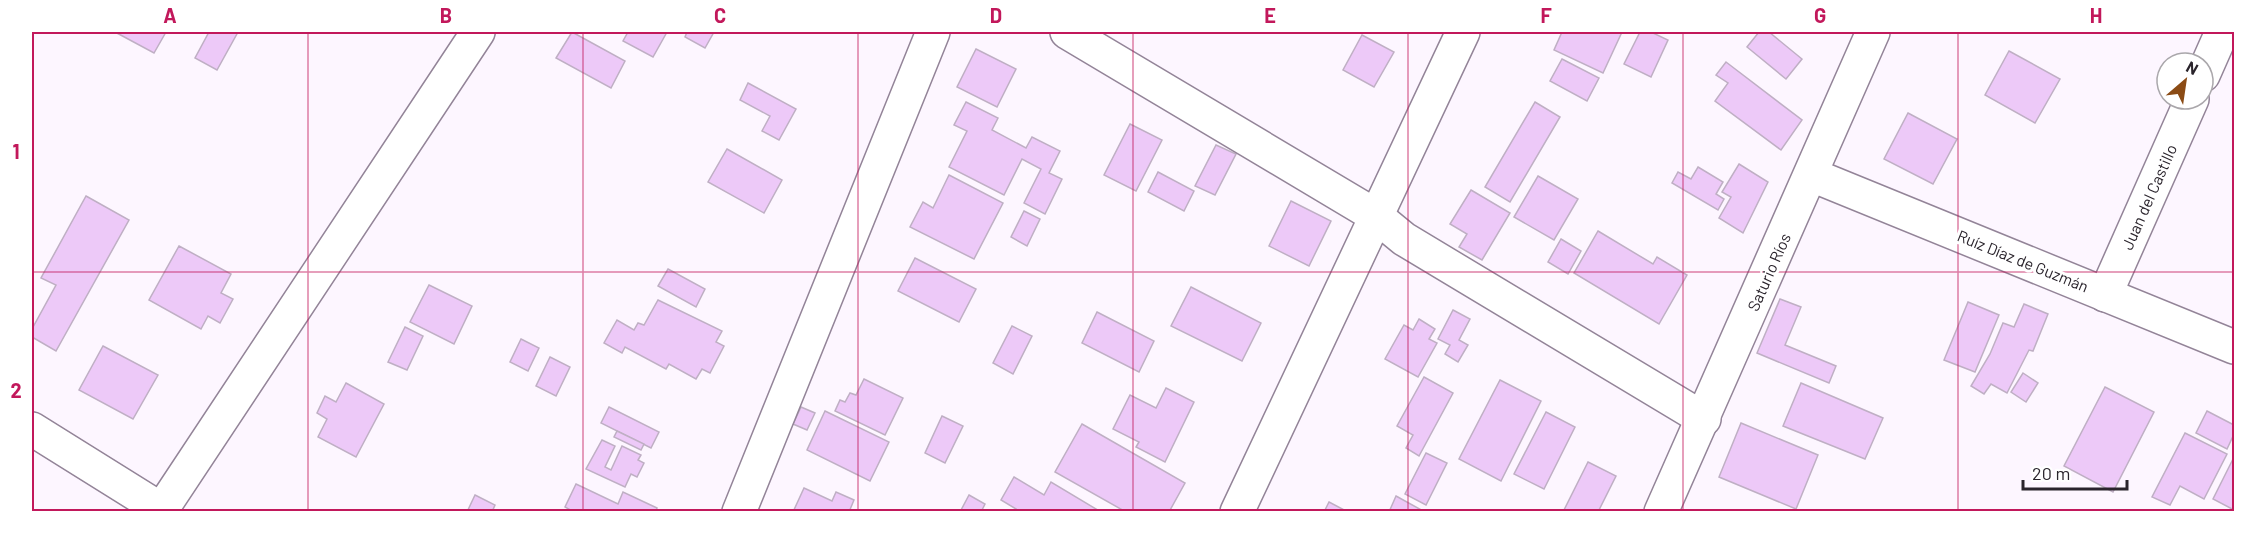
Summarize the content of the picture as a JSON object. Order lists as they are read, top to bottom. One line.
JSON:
{"streets":{"street":["Juan del Castillo","Ruíz Díaz de Guzmán","Saturio Ríos"]},"crossings":[["Juan del Castillo","Ruíz Díaz de Guzmán"],["Ruíz Díaz de Guzmán","Saturio Ríos"]],"scale_bar":"20 m","north":"top right","grid":{"columns":["A","B","C","D","E","F","G","H"],"rows":["1","2"]}}
